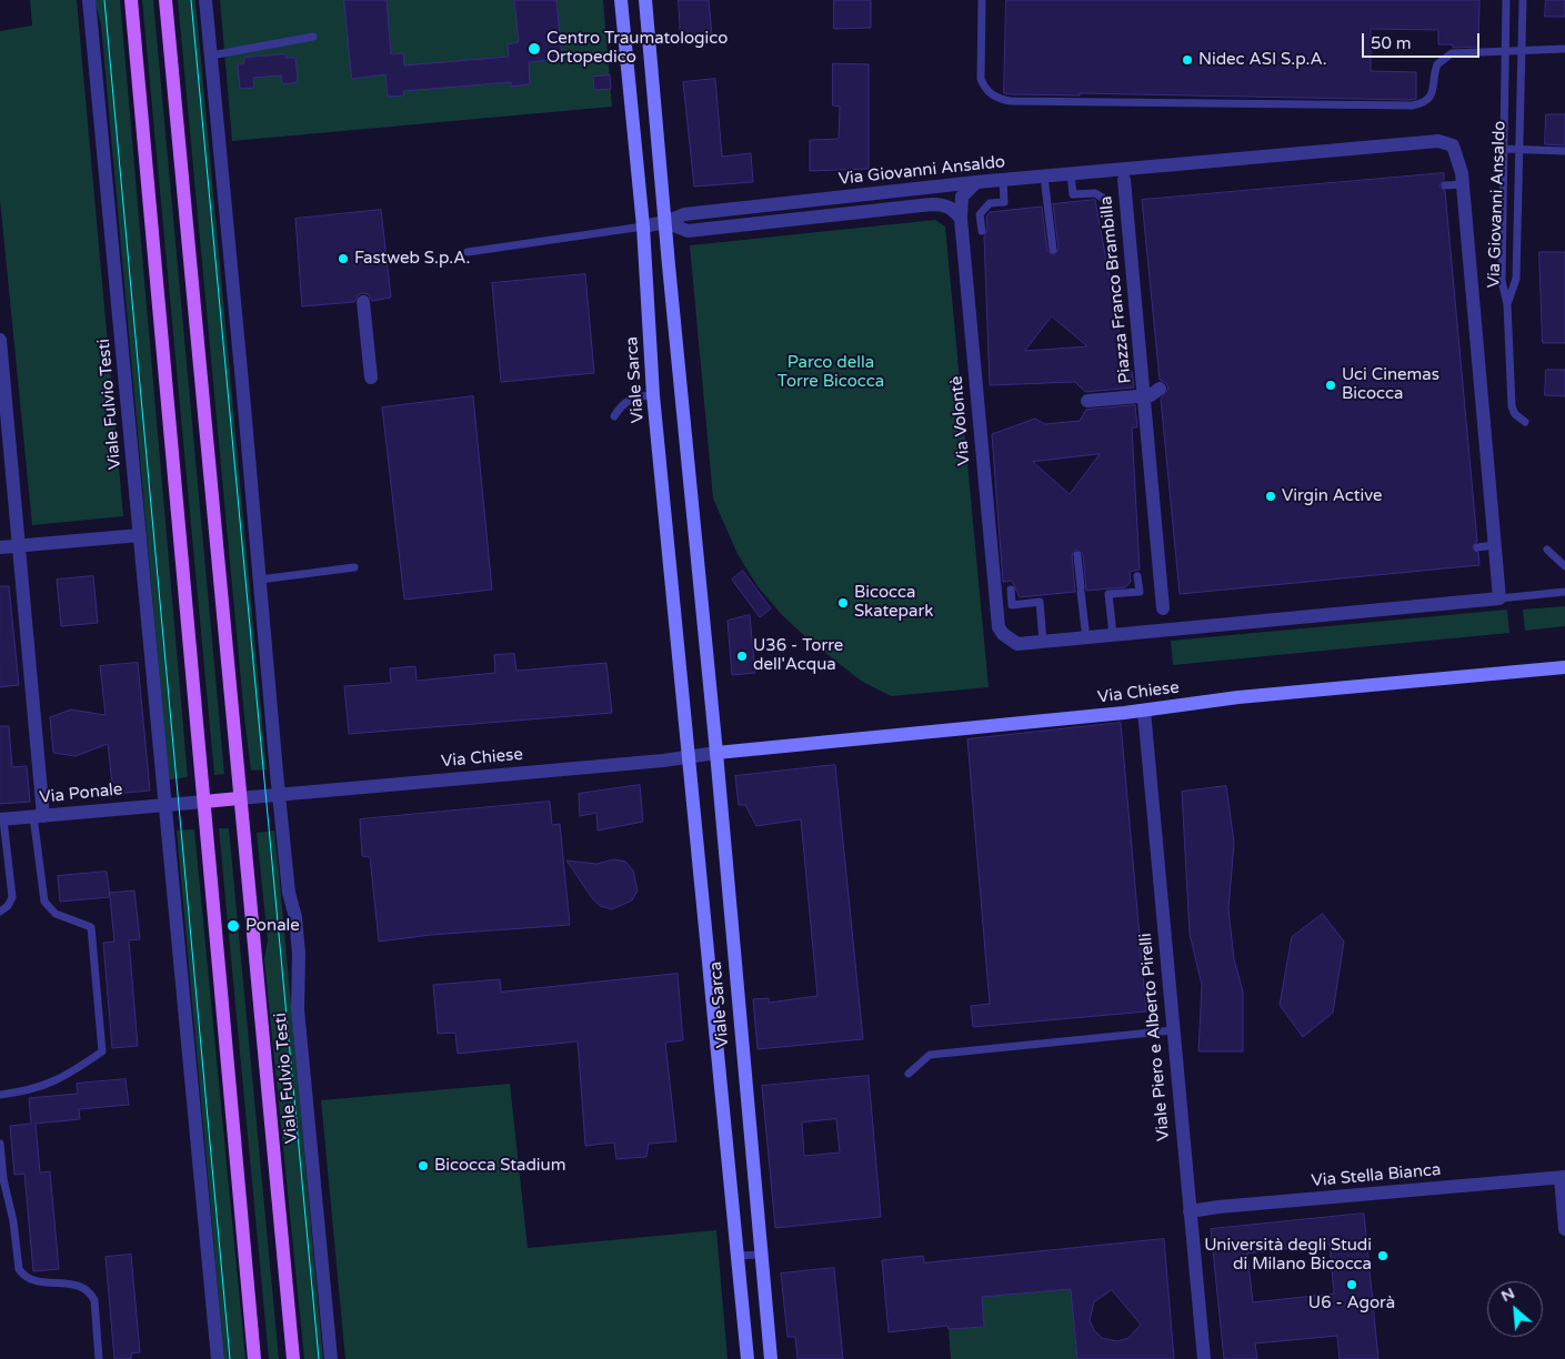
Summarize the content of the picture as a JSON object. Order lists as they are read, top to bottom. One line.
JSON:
{"streets":{"main road":["Viale Fulvio Testi"],"street":["Via Giovanni Ansaldo","Piazza Franco Brambilla","Viale Sarca","Via Volontè","Via Chiese","Via Ponale","Viale Piero e Alberto Pirelli","Via Stella Bianca"]},"crossings":[["Via Giovanni Ansaldo","Viale Sarca"],["Via Giovanni Ansaldo","Via Volontè"],["Viale Sarca","Via Chiese"],["Viale Fulvio Testi","Via Chiese"],["Viale Fulvio Testi","Via Ponale"],["Via Chiese","Viale Piero e Alberto Pirelli"],["Viale Piero e Alberto Pirelli","Via Stella Bianca"]],"parks":["Parco della Torre Bicocca"],"places":["Centro Traumatologico Ortopedico","Nidec ASI S.p.A.","Fastweb S.p.A.","Uci Cinemas Bicocca","Virgin Active","Bicocca Skatepark","U36 - Torre dell'Acqua","Ponale","Bicocca Stadium","Università degli Studi di Milano Bicocca","U6 - Agorà"],"scale_bar":"50 m","north":"top left"}
